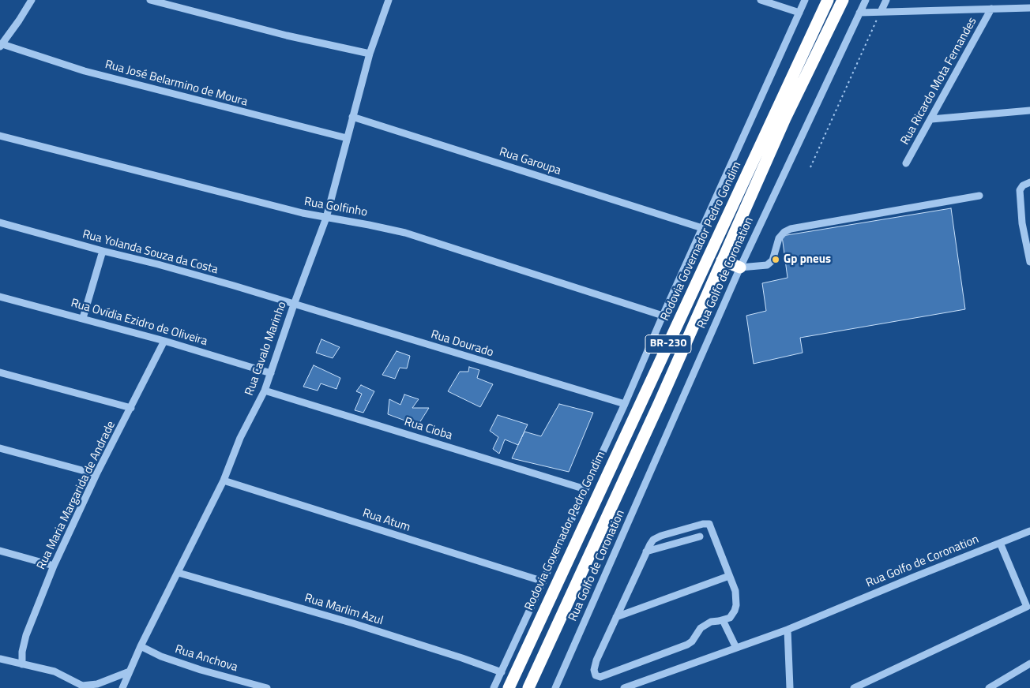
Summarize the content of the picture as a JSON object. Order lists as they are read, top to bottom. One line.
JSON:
{"streets":{"highway":["Rodovia Governador Pedro Gondim","BR-230"],"street":["Rua Ricardo Mota Fernandes","Rua José Belarmino de Moura","Rua Garoupa","Rua Golfinho","Rua Yolanda Souza da Costa","Rua Golfo de Coronation","Rua Ovídia Ezidro de Oliveira","Rua Dourado","Rua Cavalo Marinho","Rua Cioba","Rua Maria Margarida de Andrade","Rua Atum","Rua Marlim Azul","Rua Anchova"]},"crossings":[["Rua José Belarmino de Moura","Rua Cavalo Marinho"],["Rua Garoupa","Rua Cavalo Marinho"],["Rua Golfinho","Rua Cavalo Marinho"],["Rua Yolanda Souza da Costa","Rua Dourado"],["Rua Yolanda Souza da Costa","Rua Cavalo Marinho"],["Rua Ovídia Ezidro de Oliveira","Rua Cavalo Marinho"],["Rua Ovídia Ezidro de Oliveira","Rua Maria Margarida de Andrade"],["Rua Dourado","Rua Cavalo Marinho"],["Rua Cavalo Marinho","Rua Cioba"],["Rua Cavalo Marinho","Rua Atum"],["Rua Cavalo Marinho","Rua Marlim Azul"],["Rua Cavalo Marinho","Rua Anchova"]],"places":["Gp pneus"]}
